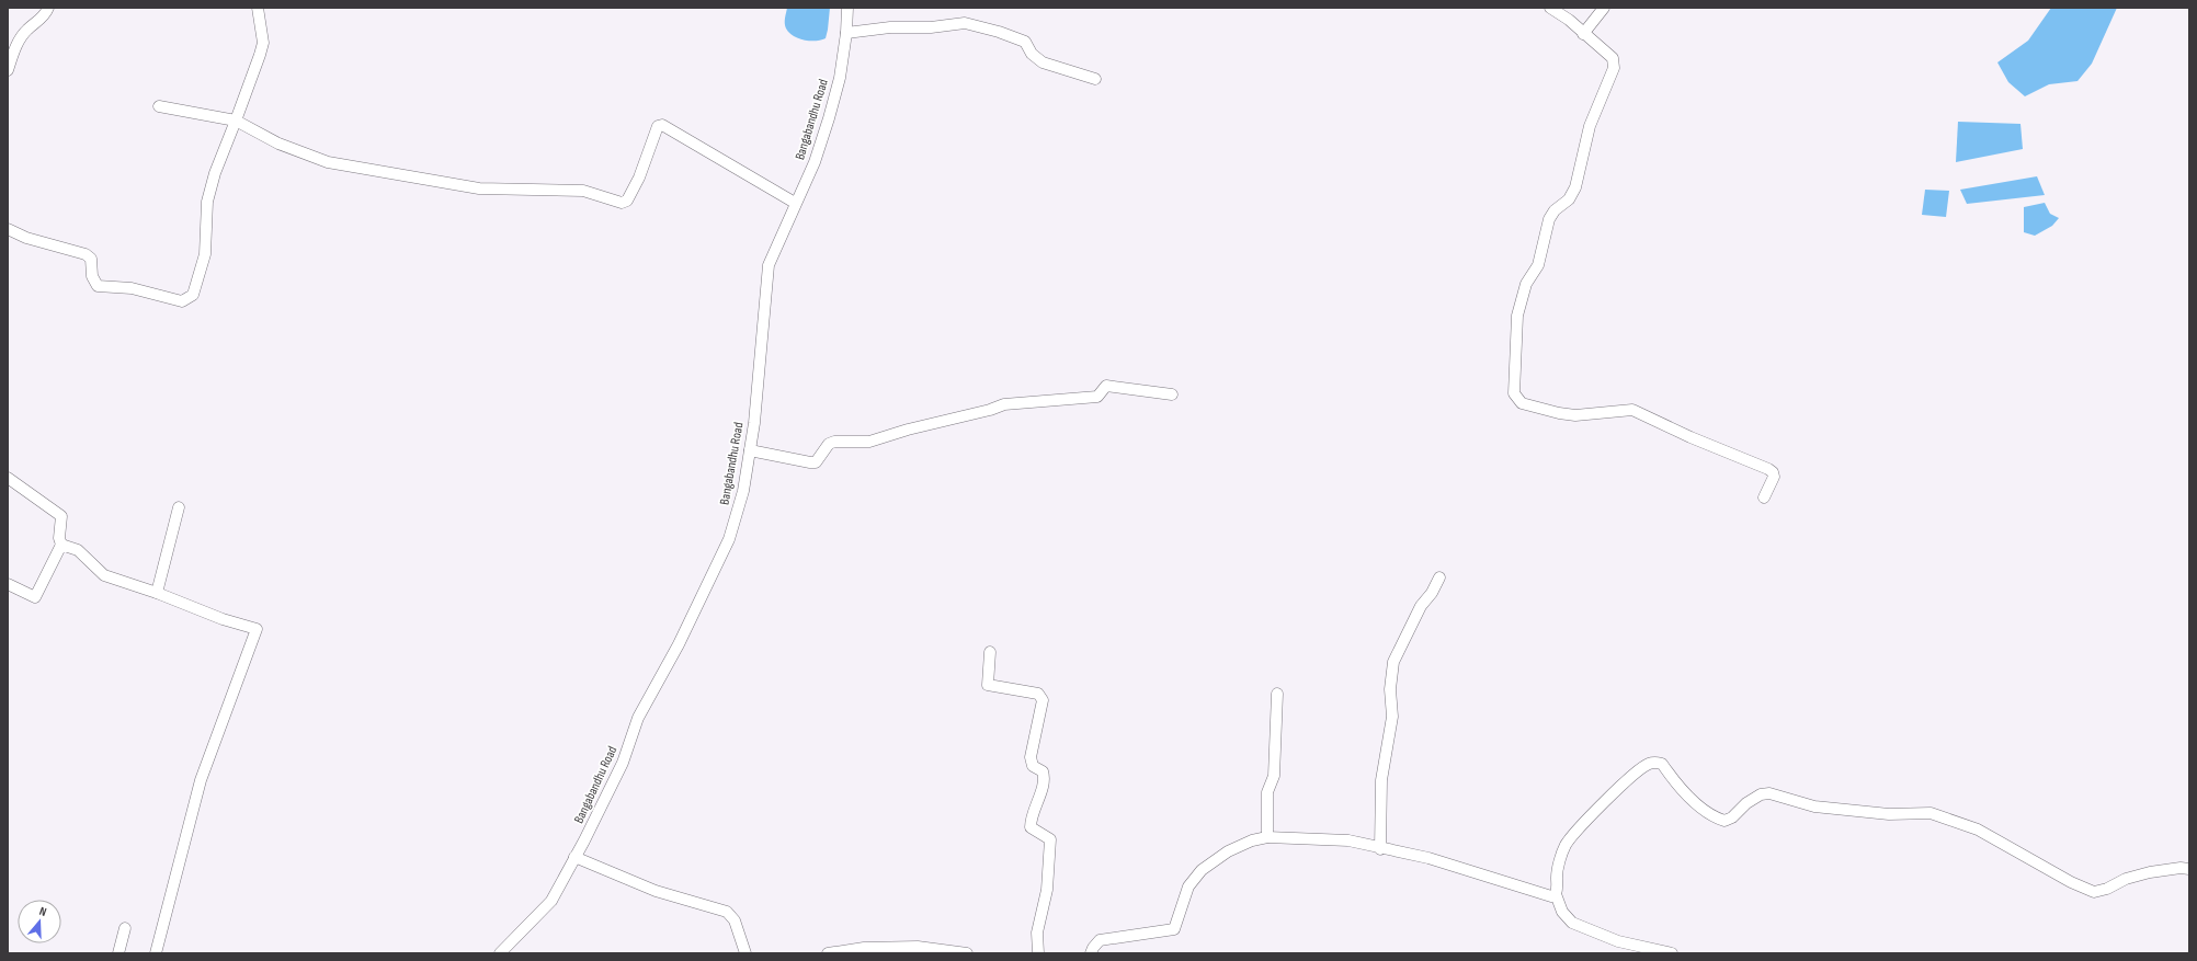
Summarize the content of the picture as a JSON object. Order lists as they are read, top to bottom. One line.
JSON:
{"streets":{"street":["Bangabandhu Road"]},"north":"top"}
